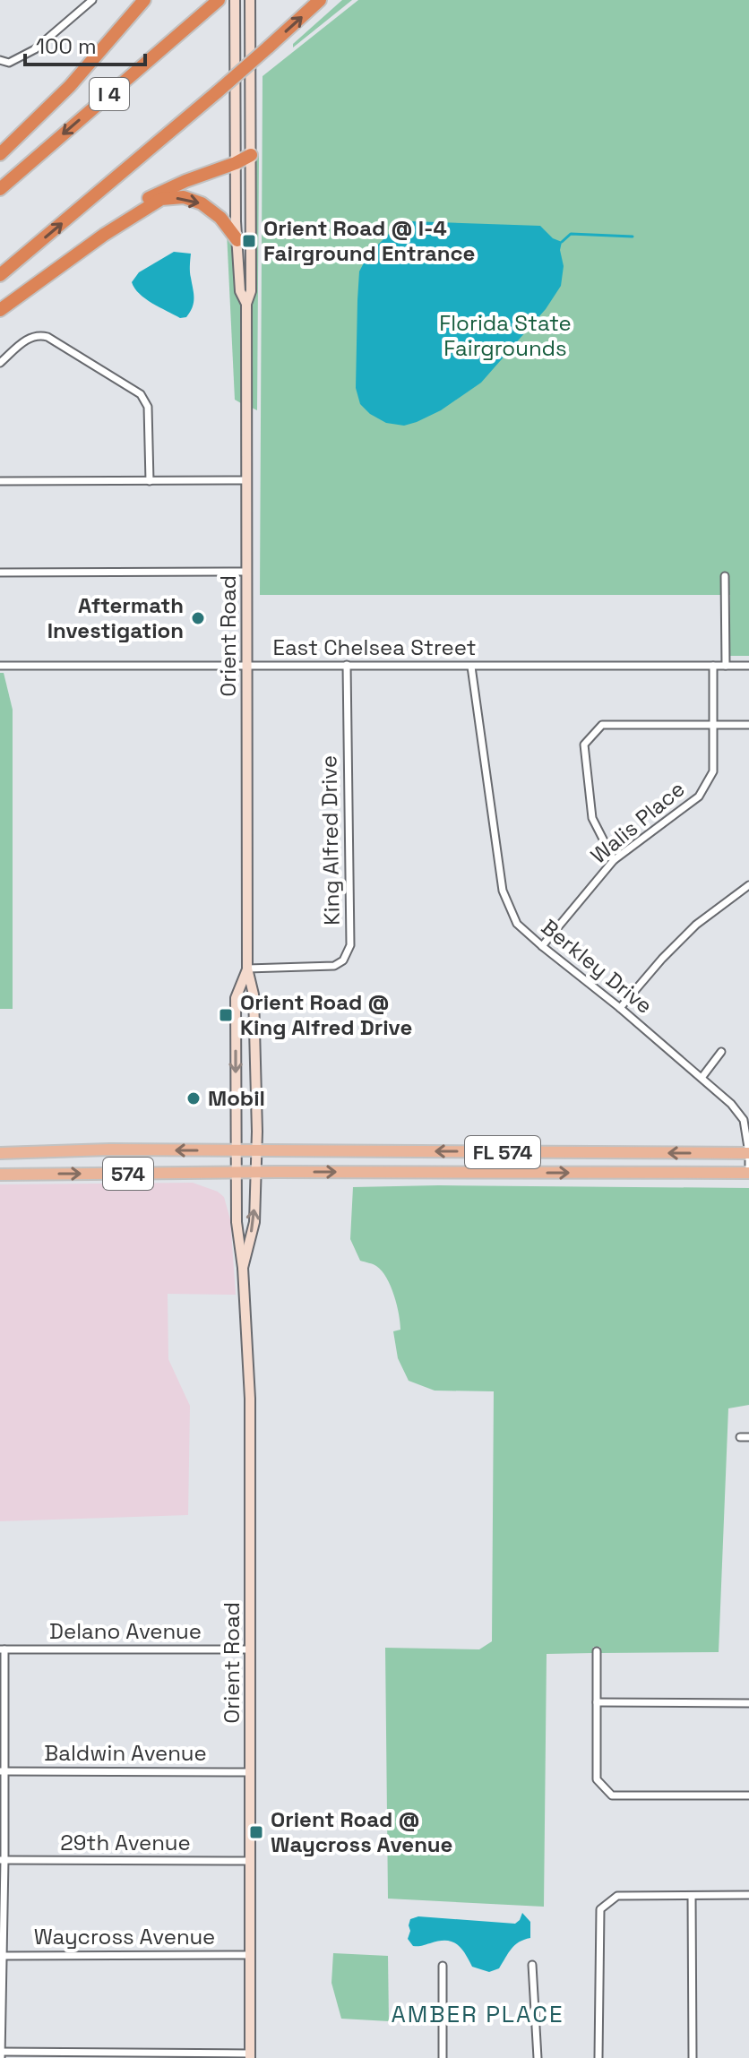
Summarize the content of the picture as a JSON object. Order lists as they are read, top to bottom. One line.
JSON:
{"streets":{"highway":["I 4"],"main road":["FL 574","574"],"street":["Orient Road","East Chelsea Street","Walis Place","King Alfred Drive","Berkley Drive","Delano Avenue","Baldwin Avenue","29th Avenue","Waycross Avenue"]},"crossings":[["Orient Road","East Chelsea Street"],["Orient Road","King Alfred Drive"],["Orient Road","FL 574"],["Orient Road","574"],["Orient Road","Delano Avenue"],["Orient Road","Baldwin Avenue"],["Orient Road","29th Avenue"],["Orient Road","Waycross Avenue"],["East Chelsea Street","Walis Place"],["East Chelsea Street","King Alfred Drive"],["East Chelsea Street","Berkley Drive"],["Walis Place","Berkley Drive"],["Berkley Drive","FL 574"],["Berkley Drive","574"]],"districts":["AMBER PLACE"],"parks":["Florida State Fairgrounds"],"places":{"transit":["Orient Road @ I-4 Fairground Entrance","Orient Road @ King Alfred Drive","Orient Road @ Waycross Avenue"],"other":["Aftermath Investigation","Mobil"]},"scale_bar":"100 m"}
